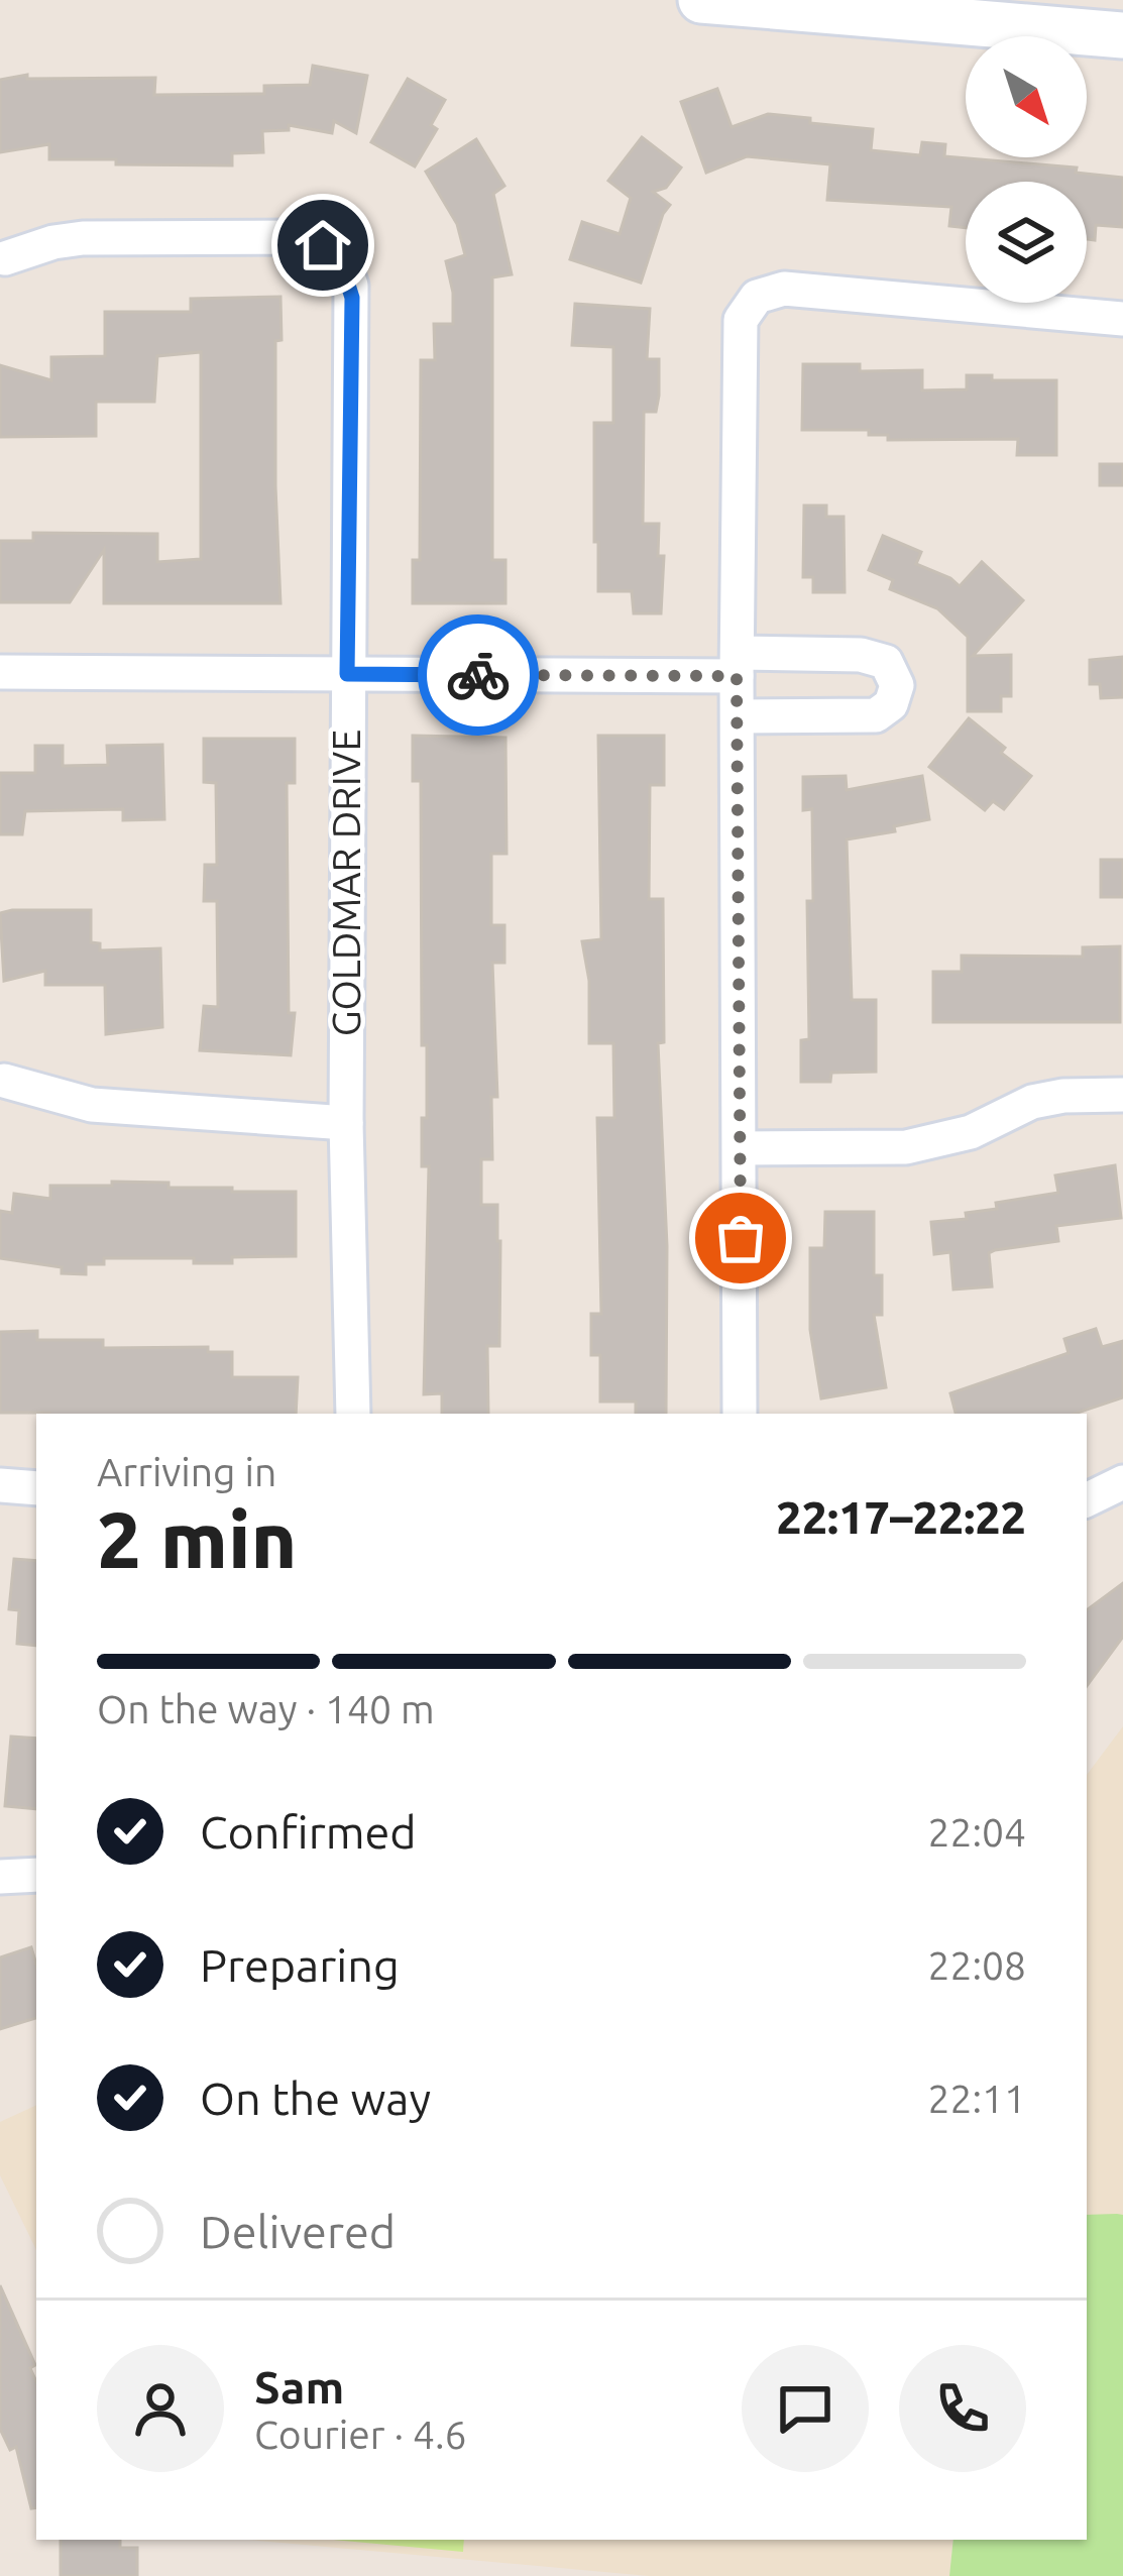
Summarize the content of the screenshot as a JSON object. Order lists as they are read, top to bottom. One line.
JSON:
{"streets":{"street":["GOLDMAR DRIVE"]},"north":"bottom right","page":{"heading":["2 min","Arriving in","22:17–22:22"],"panel":["Sam","Courier · 4.6"],"bar":"On the way · 140 m","list":[["Confirmed","22:04"],["Preparing","22:08"],["On the way","22:11"],"Delivered"]}}
